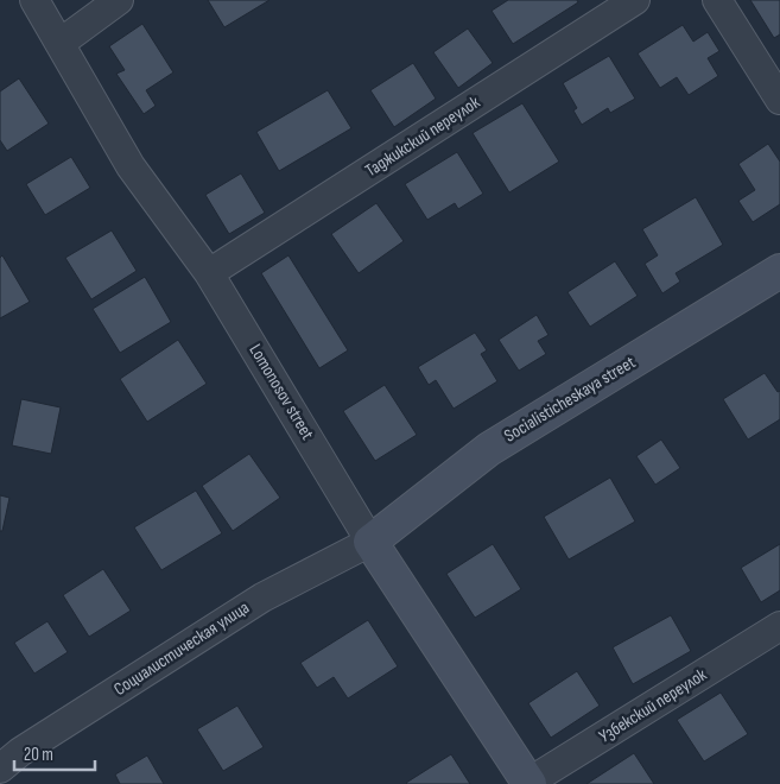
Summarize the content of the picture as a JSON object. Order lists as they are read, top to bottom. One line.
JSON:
{"streets":{"street":["Таджикский переулок","Lomonosov street","Socialisticheskaya street","Социалистическая улица","Узбекский переулок"]},"crossings":[["Таджикский переулок","Lomonosov street"],["Lomonosov street","Socialisticheskaya street"],["Lomonosov street","Социалистическая улица"],["Lomonosov street","Узбекский переулок"],["Socialisticheskaya street","Социалистическая улица"]],"scale_bar":"20 m"}
